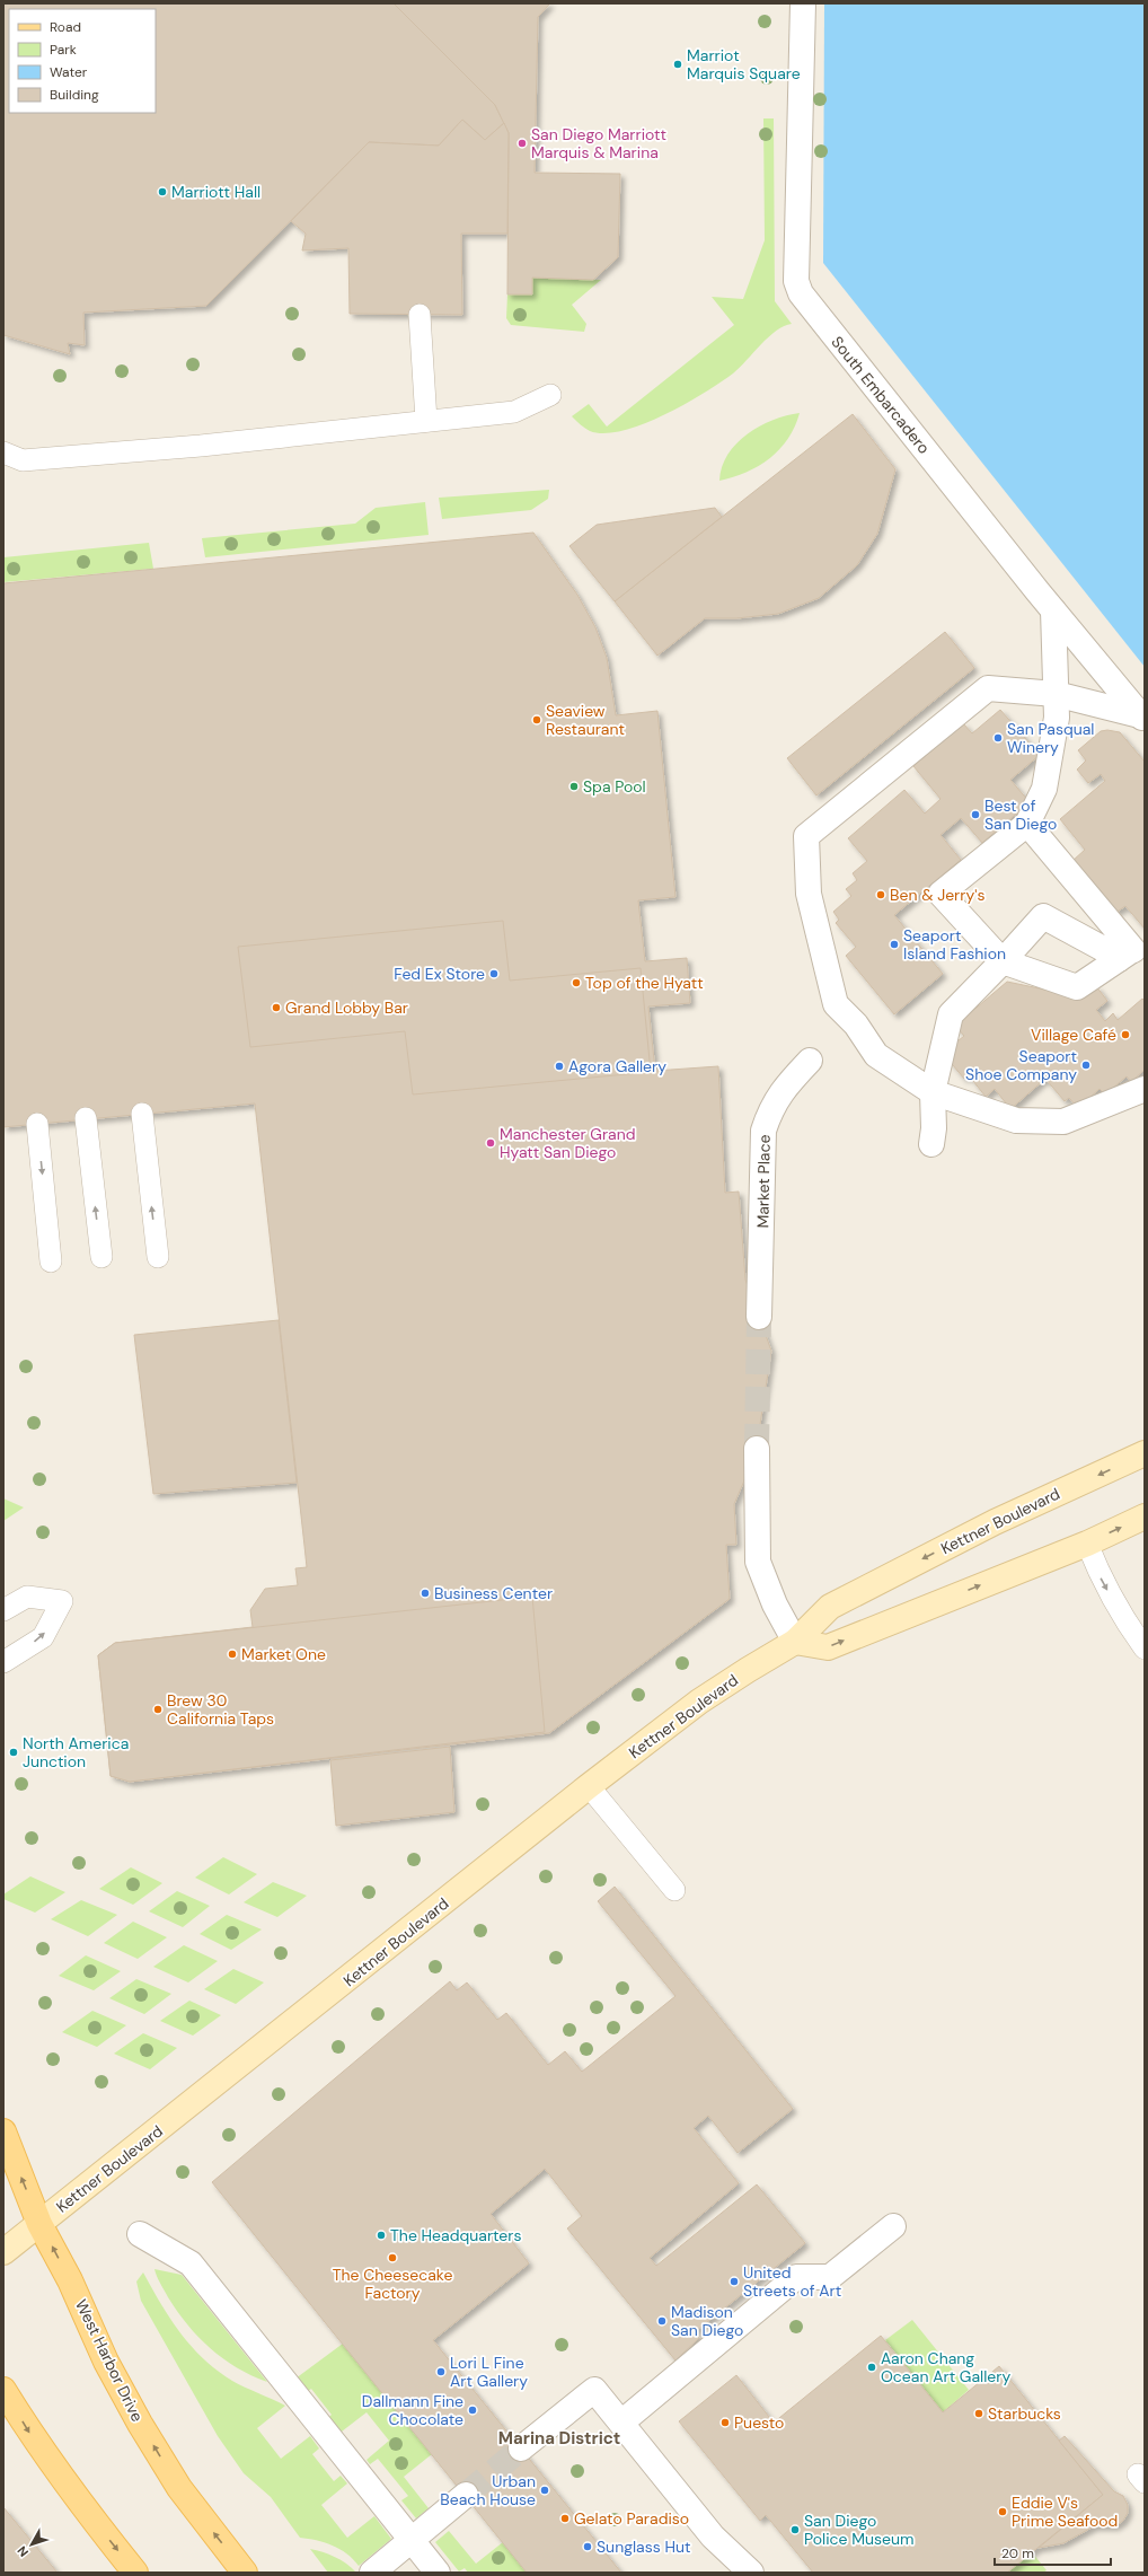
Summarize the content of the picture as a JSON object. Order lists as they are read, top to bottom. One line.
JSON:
{"streets":{"main road":["West Harbor Drive"],"street":["South Embarcadero","Market Place","Kettner Boulevard"]},"crossings":[["Kettner Boulevard","West Harbor Drive"]],"districts":["Marina District"],"places":["Marriot Marquis Square","San Diego Marriott Marquis & Marina","Marriott Hall","Seaview Restaurant","San Pasqual Winery","Spa Pool","Best of San Diego","Ben & Jerry's","Seaport Island Fashion","Fed Ex Store","Top of the Hyatt","Grand Lobby Bar","Village Café","Seaport Shoe Company","Agora Gallery","Manchester Grand Hyatt San Diego","Business Center","Market One","Brew 30 California Taps","North America Junction","The Headquarters","The Cheesecake Factory","United Streets of Art","Madison San Diego","Aaron Chang Ocean Art Gallery","Lori L Fine Art Gallery","Dallmann Fine Chocolate","Starbucks","Puesto","Urban Beach House","Eddie V's Prime Seafood","Gelato Paradiso","San Diego Police Museum","Sunglass Hut"],"legend":["Road","Park","Water","Building"],"scale_bar":"20 m","north":"bottom left"}
